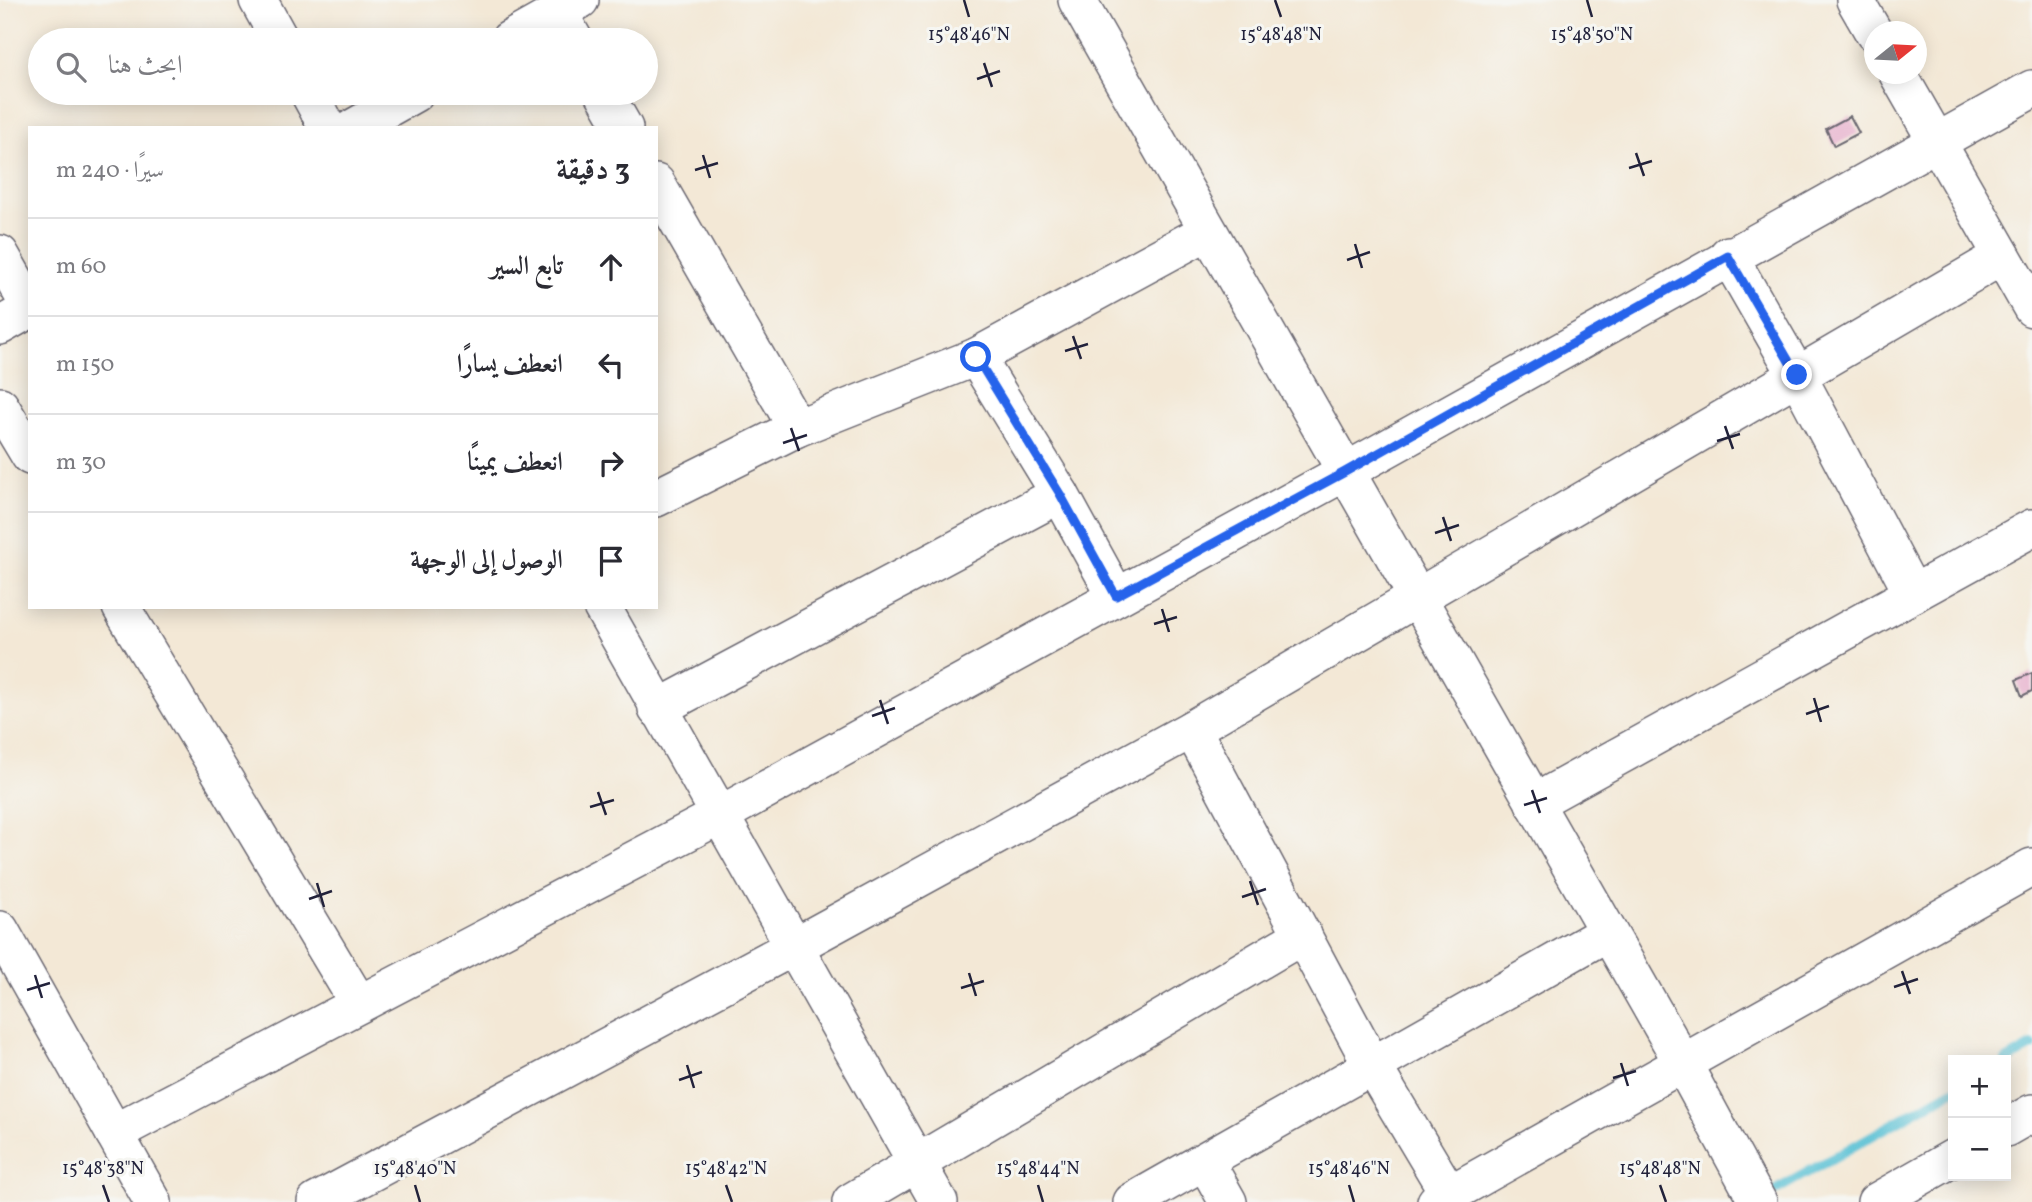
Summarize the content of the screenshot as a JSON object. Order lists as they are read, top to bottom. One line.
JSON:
{"north":"right","page":{"search":"ابحث هنا","heading":["3 دقيقة","سيرًا · 240 m"],"list":[["تابع السير","60 m"],["انعطف يسارًا","150 m"],["انعطف يمينًا","30 m"],"الوصول إلى الوجهة"],"map_buttons":["+","−"]},"coordinates":["15°48'46\"N","15°48'48\"N","15°48'50\"N","15°48'38\"N","15°48'40\"N","15°48'42\"N","15°48'44\"N"]}
